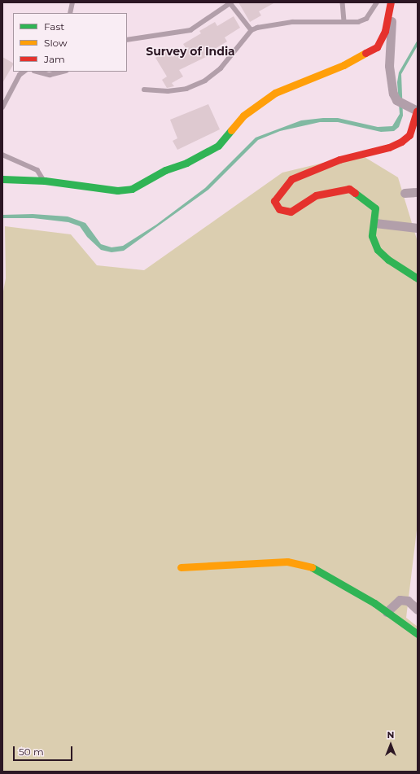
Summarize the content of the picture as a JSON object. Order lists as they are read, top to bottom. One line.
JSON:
{"districts":["Survey of India"],"legend":["Fast","Slow","Jam"],"scale_bar":"50 m","north":"top"}
